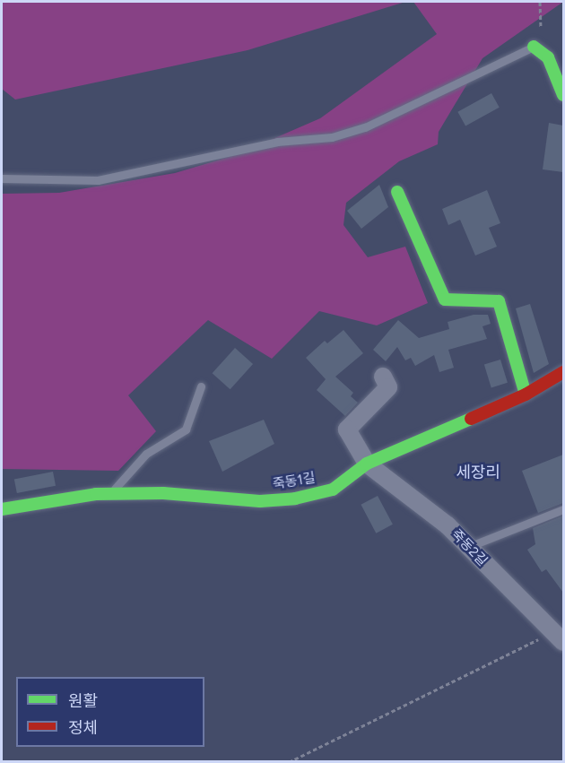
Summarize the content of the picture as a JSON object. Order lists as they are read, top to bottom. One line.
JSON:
{"streets":{"street":["죽동1길","죽동2길"]},"crossings":[["죽동1길","죽동2길"]],"districts":["세장리"],"legend":["원활","정체"]}
